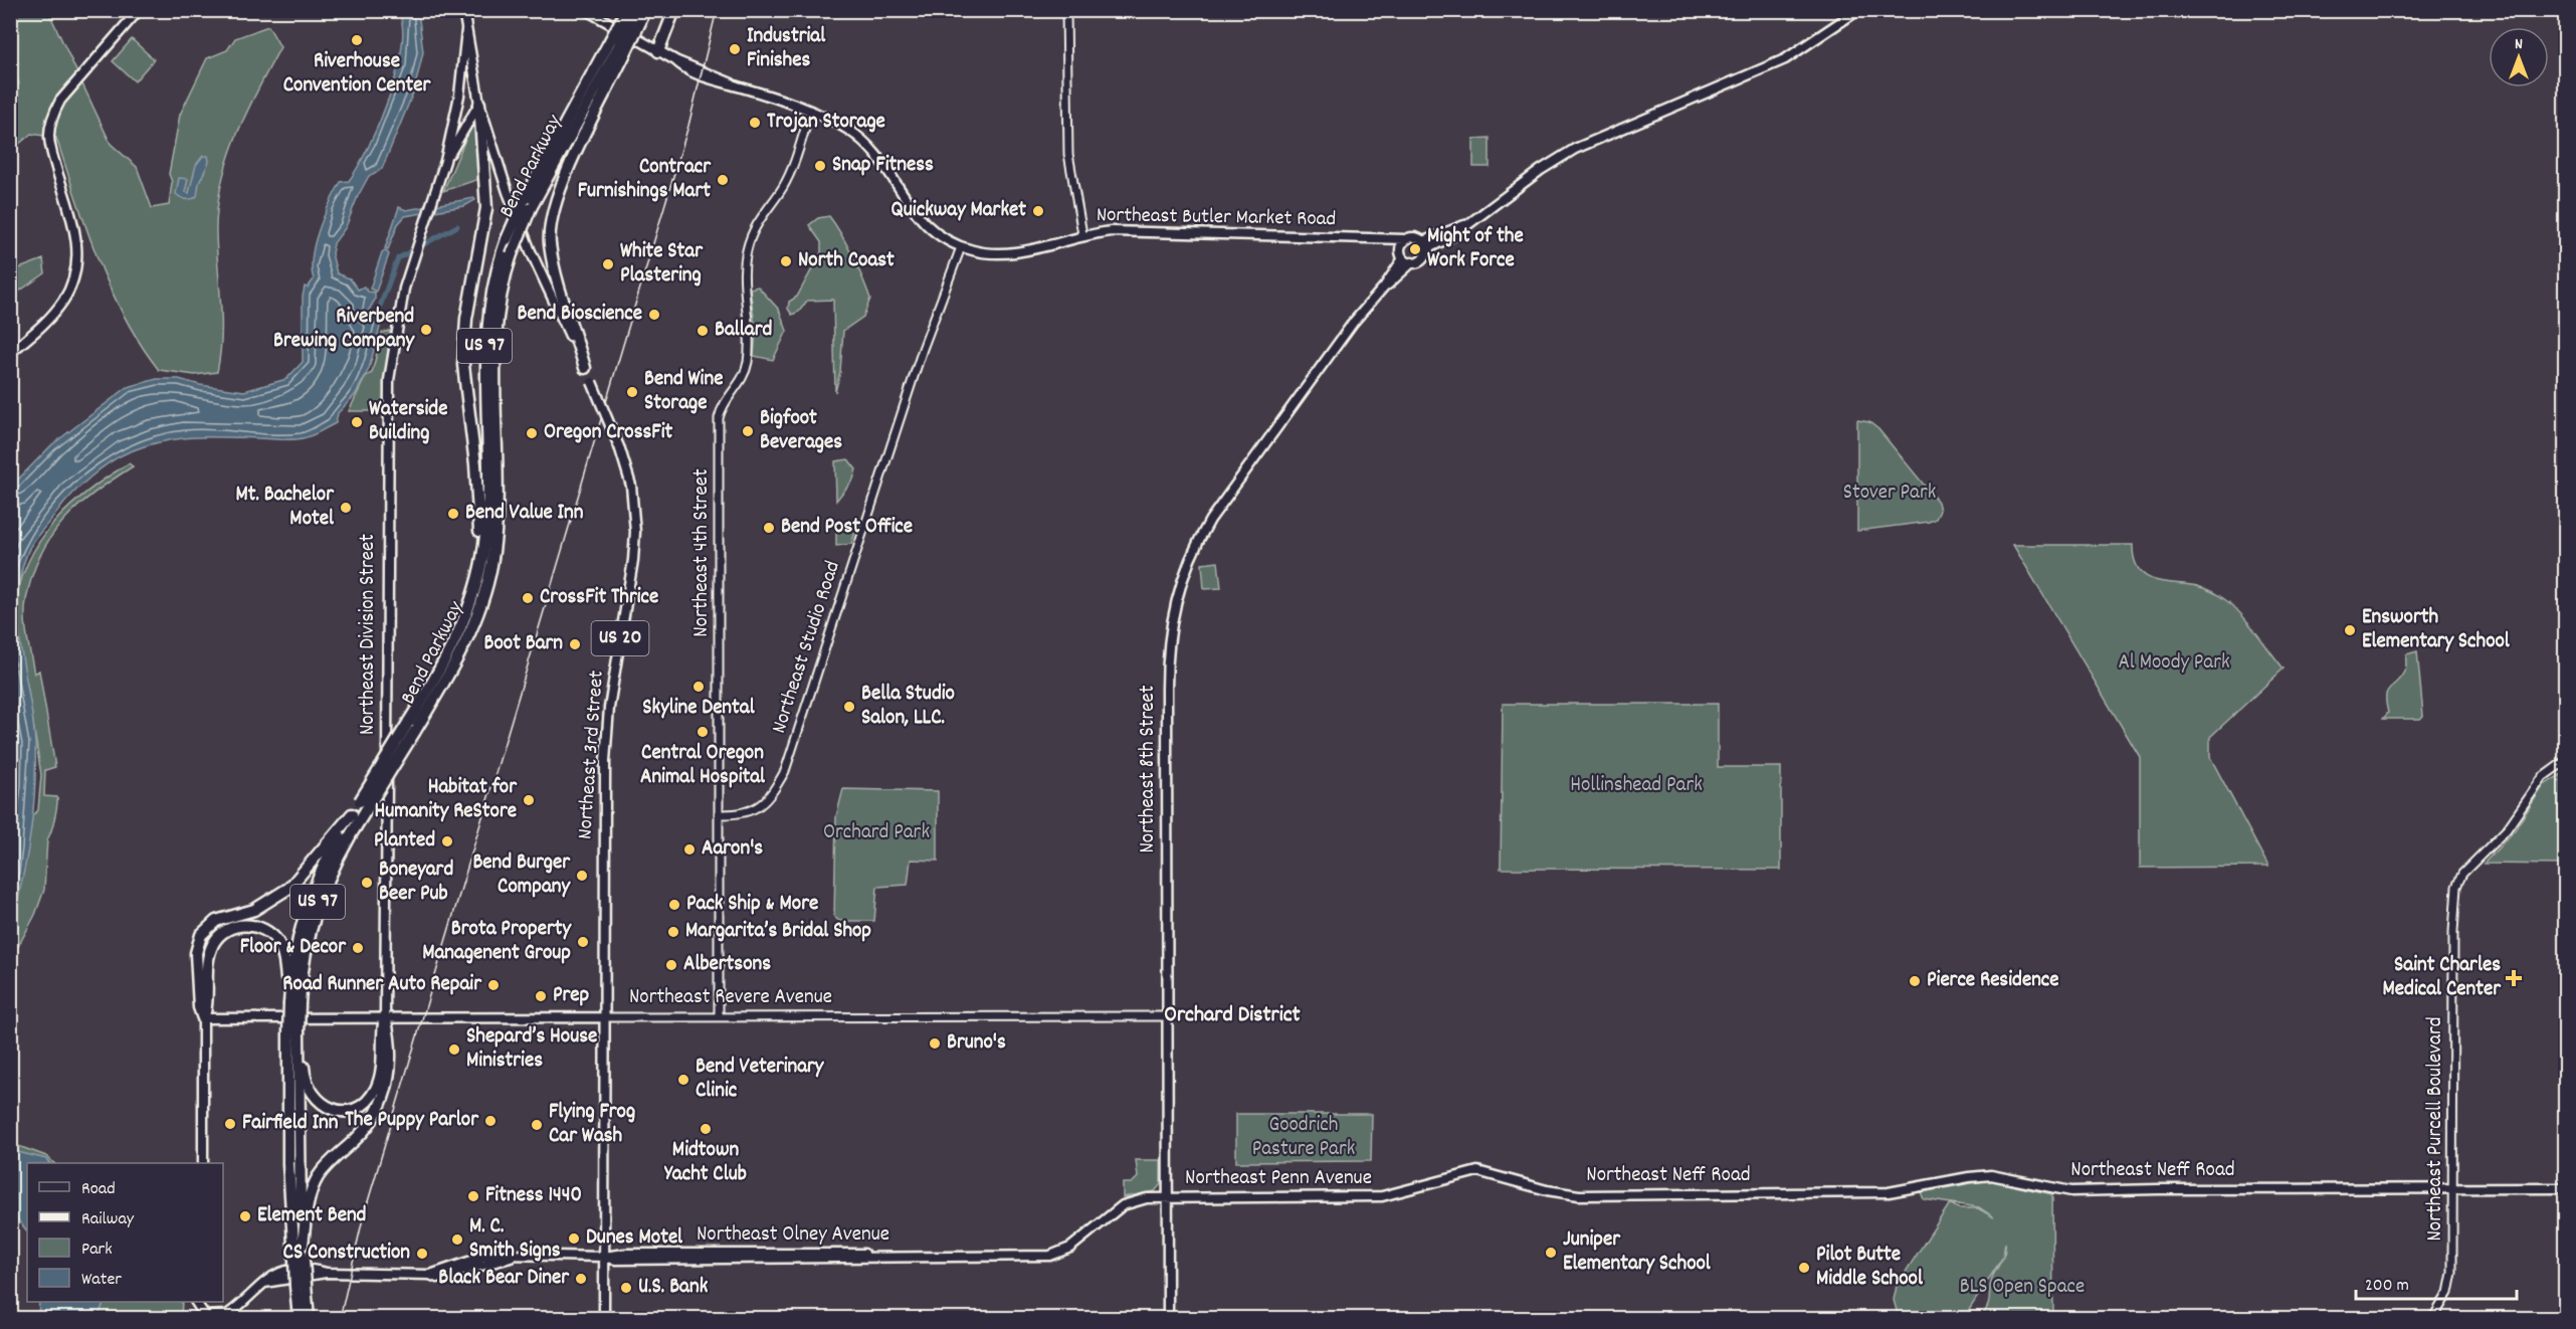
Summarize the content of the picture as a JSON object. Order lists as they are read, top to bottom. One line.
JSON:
{"streets":{"highway":["Bend Parkway","US 97"],"main road":["Northeast Butler Market Road","Northeast Division Street","US 20","Northeast 3rd Street","Northeast 8th Street","Northeast Revere Avenue","Northeast Neff Road","Northeast Penn Avenue","Northeast Olney Avenue"],"street":["Northeast 4th Street","Northeast Studio Road","Northeast Purcell Boulevard"]},"crossings":[["Bend Parkway","Northeast Olney Avenue"],["Northeast Butler Market Road","Northeast 4th Street"],["Northeast Butler Market Road","Northeast Studio Road"],["Northeast Butler Market Road","Northeast 8th Street"],["Northeast 4th Street","Northeast Studio Road"],["Northeast 4th Street","Northeast Revere Avenue"],["Northeast Division Street","Northeast Revere Avenue"],["Northeast 3rd Street","Northeast Revere Avenue"],["Northeast 3rd Street","Northeast Olney Avenue"],["Northeast 8th Street","Northeast Revere Avenue"],["Northeast 8th Street","Northeast Penn Avenue"],["Northeast 8th Street","Northeast Olney Avenue"],["Northeast Purcell Boulevard","Northeast Neff Road"],["Northeast Neff Road","Northeast Penn Avenue"],["Northeast Penn Avenue","Northeast Olney Avenue"]],"districts":["Orchard District"],"parks":["Stover Park","Al Moody Park","Hollinshead Park","Orchard Park","Goodrich Pasture Park","BLS Open Space"],"places":{"other":["Riverhouse Convention Center","Industrial Finishes","Trojan Storage","Snap Fitness","Contracr Furnishings Mart","Quickway Market","Might of the Work Force","North Coast","White Star Plastering","Bend Bioscience","Riverbend Brewing Company","Ballard","Bend Wine Storage","Waterside Building","Bigfoot Beverages","Oregon CrossFit","Mt. Bachelor Motel","Bend Value Inn","Bend Post Office","CrossFit Thrice","Ensworth Elementary School","Boot Barn","Skyline Dental","Bella Studio Salon, LLC.","Central Oregon Animal Hospital","Habitat for Humanity ReStore","Planted","Aaron's","Bend Burger Company","Boneyard Beer Pub","Pack Ship & More","Margarita’s Bridal Shop","Brota Property Managenent Group","Floor & Decor","Albertsons","Pierce Residence","Road Runner Auto Repair","Prep","Bruno's","Shepard’s House Ministries","Bend Veterinary Clinic","The Puppy Parlor","Fairfield Inn","Flying Frog Car Wash","Midtown Yacht Club","Fitness 1440","Element Bend","Dunes Motel","M. C. Smith Signs","Juniper Elementary School","CS Construction","Pilot Butte Middle School","Black Bear Diner","U.S. Bank"],"health":["Saint Charles Medical Center"]},"legend":["Road","Railway","Park","Water"],"scale_bar":"200 m","north":"top"}
